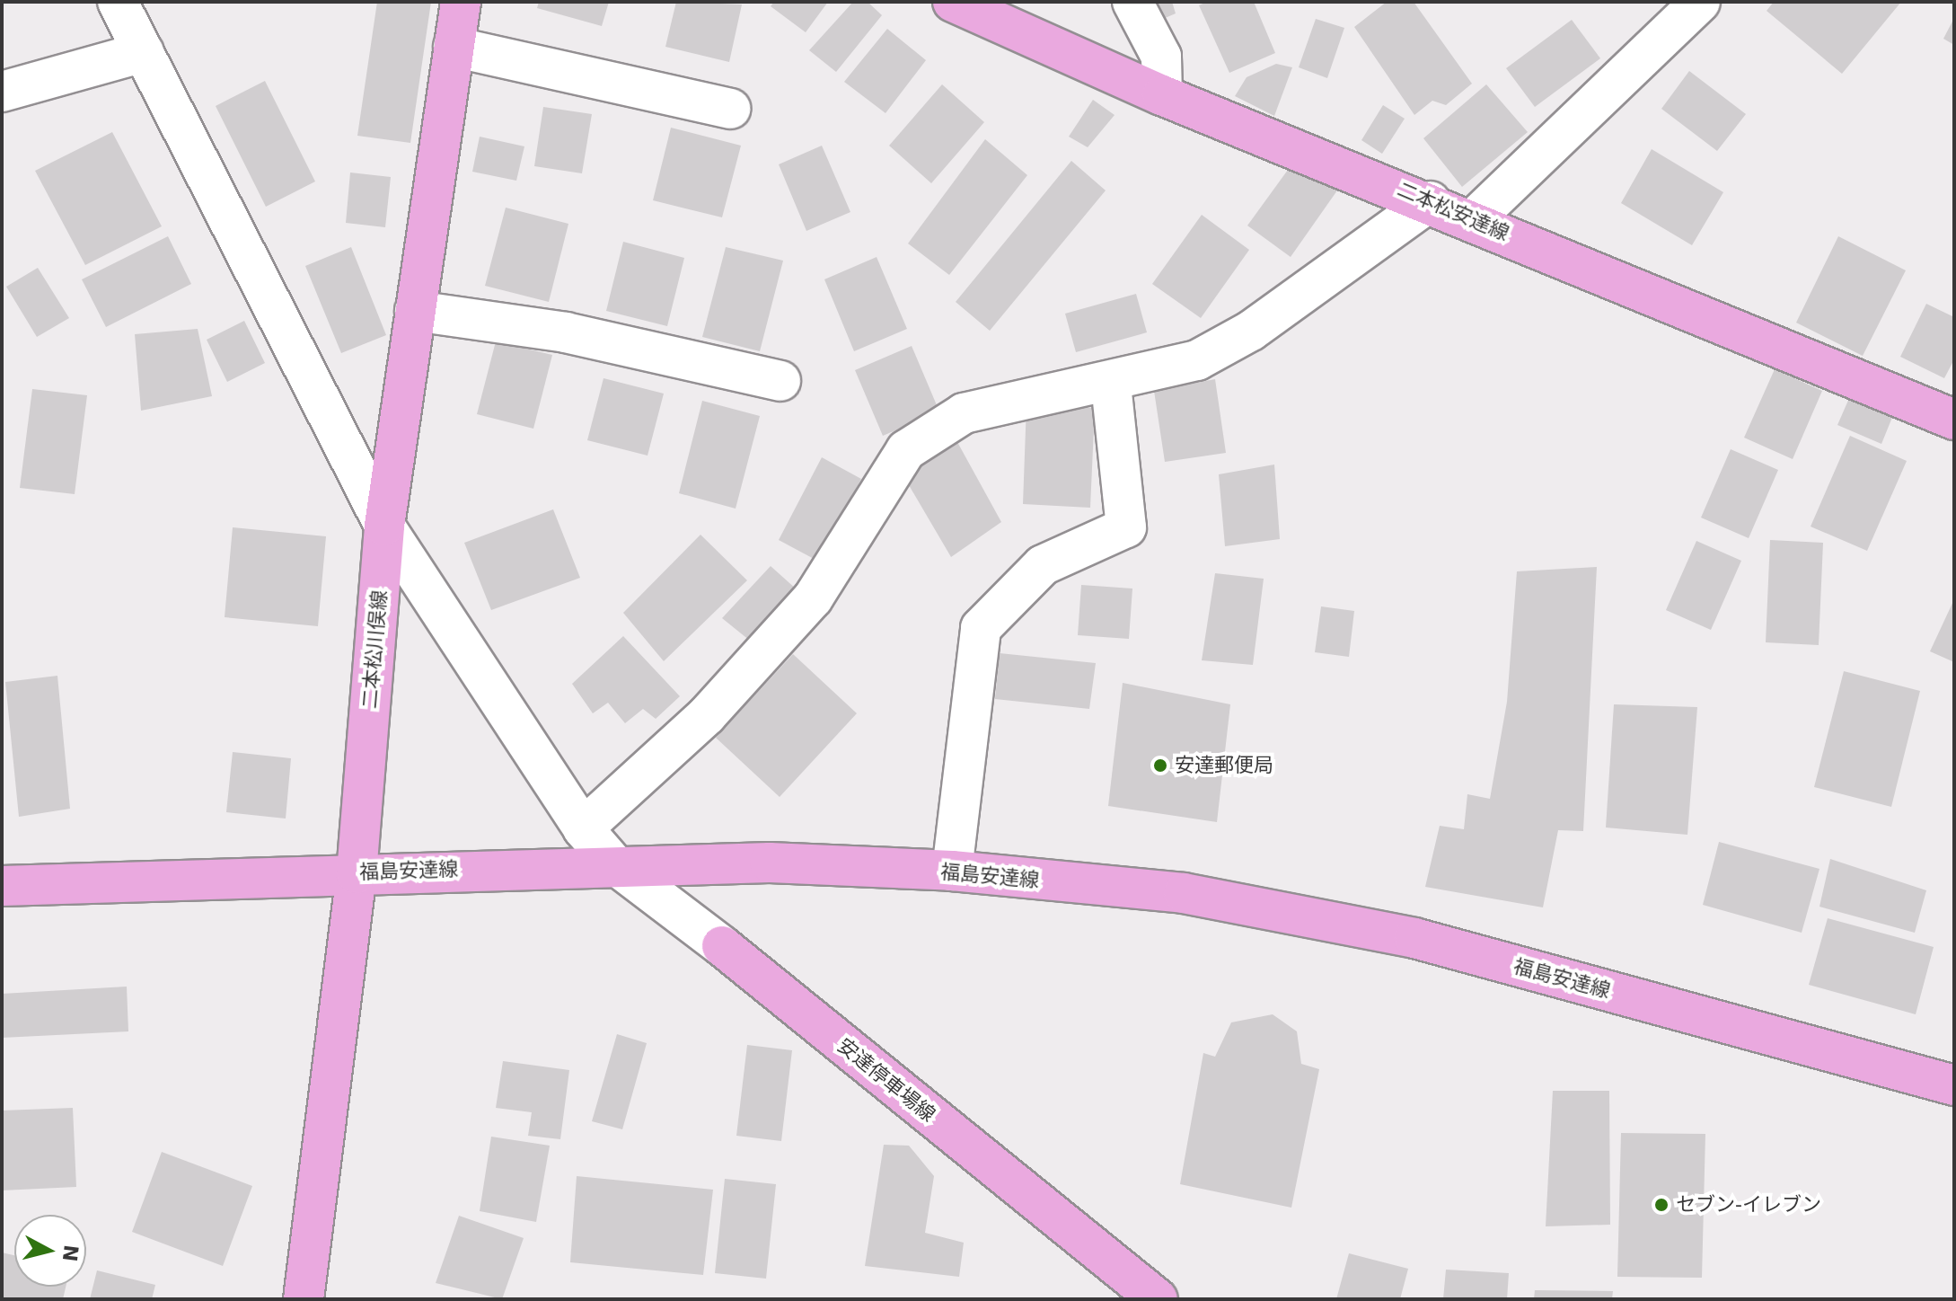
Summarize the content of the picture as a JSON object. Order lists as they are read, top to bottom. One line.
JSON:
{"streets":{"main road":["二本松安達線","二本松川俣線","福島安達線","安達停車場線"]},"crossings":[["二本松川俣線","福島安達線"],["二本松川俣線","安達停車場線"],["福島安達線","安達停車場線"]],"places":["安達郵便局","セブン-イレブン"],"north":"right"}
